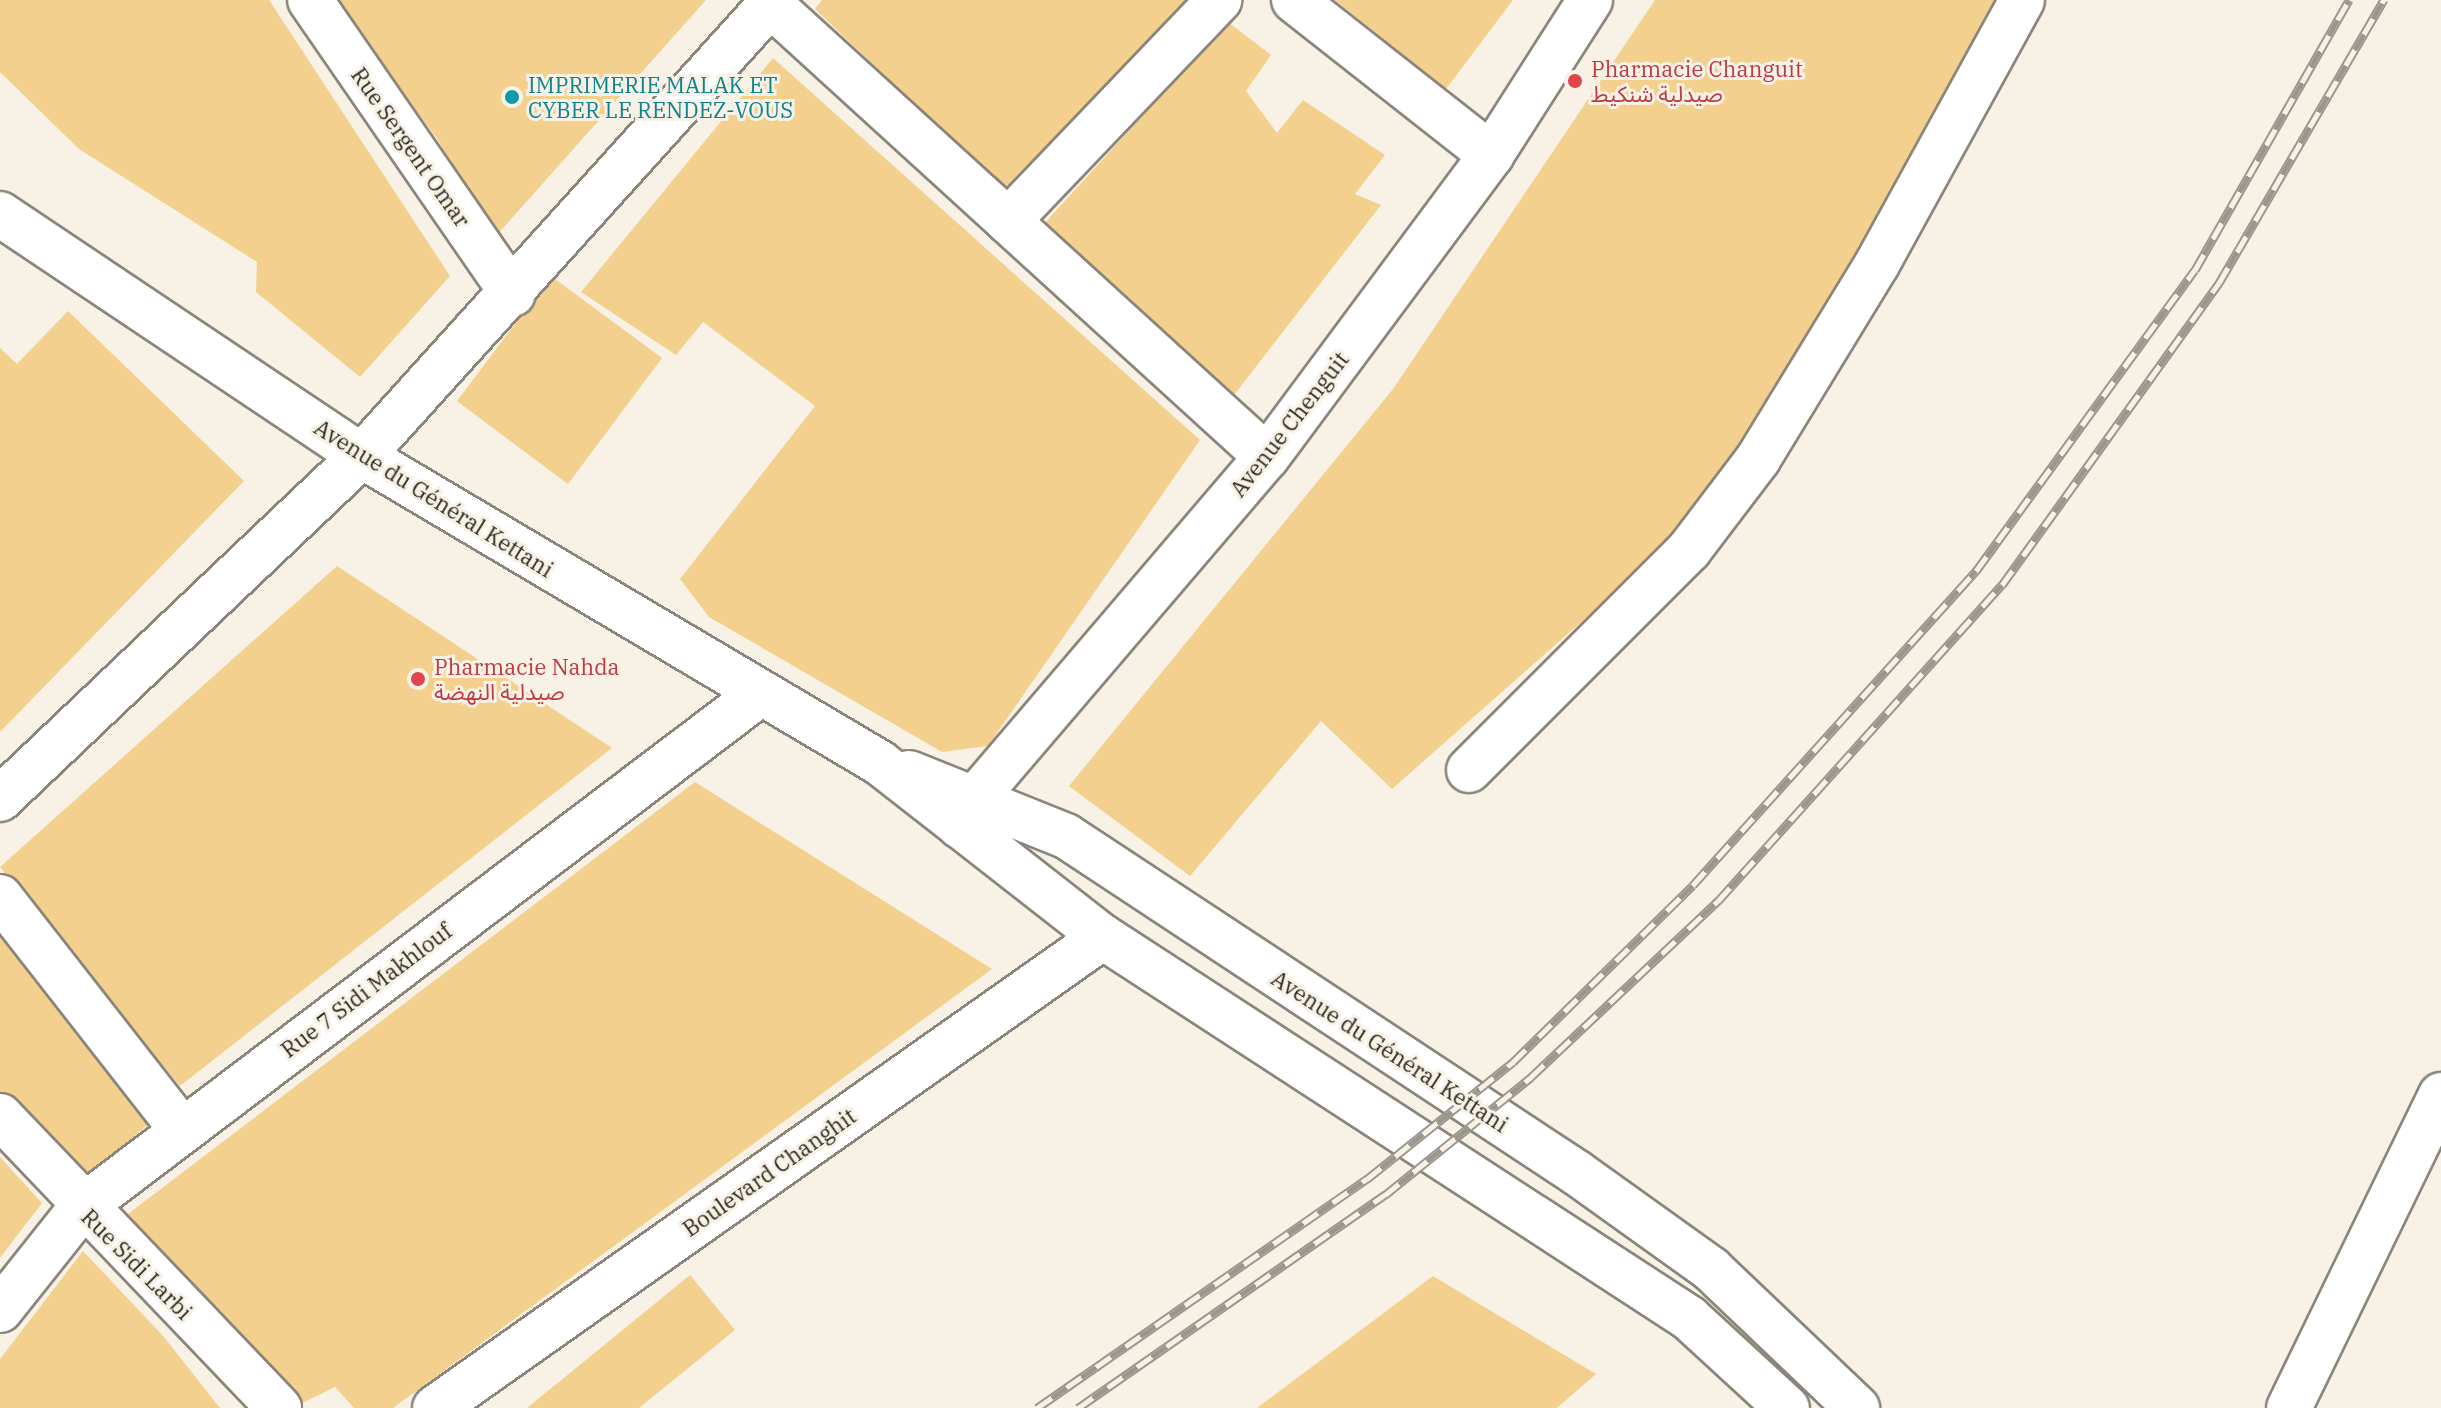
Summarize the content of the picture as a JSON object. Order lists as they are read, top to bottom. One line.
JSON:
{"streets":{"street":["Rue Sergent Omar","Avenue Chenguit","Avenue du Général Kettani","Rue 7 Sidi Makhlouf","Boulevard Changhit","Rue Sidi Larbi"]},"crossings":[["Avenue Chenguit","Avenue du Général Kettani"],["Avenue du Général Kettani","Rue 7 Sidi Makhlouf"],["Avenue du Général Kettani","Boulevard Changhit"],["Rue 7 Sidi Makhlouf","Rue Sidi Larbi"]],"places":["Pharmacie Changuit صيدلية شنكيط","IMPRIMERIE MALAK ET CYBER LE RENDEZ-VOUS","Pharmacie Nahda صيدلية النهضة"]}
